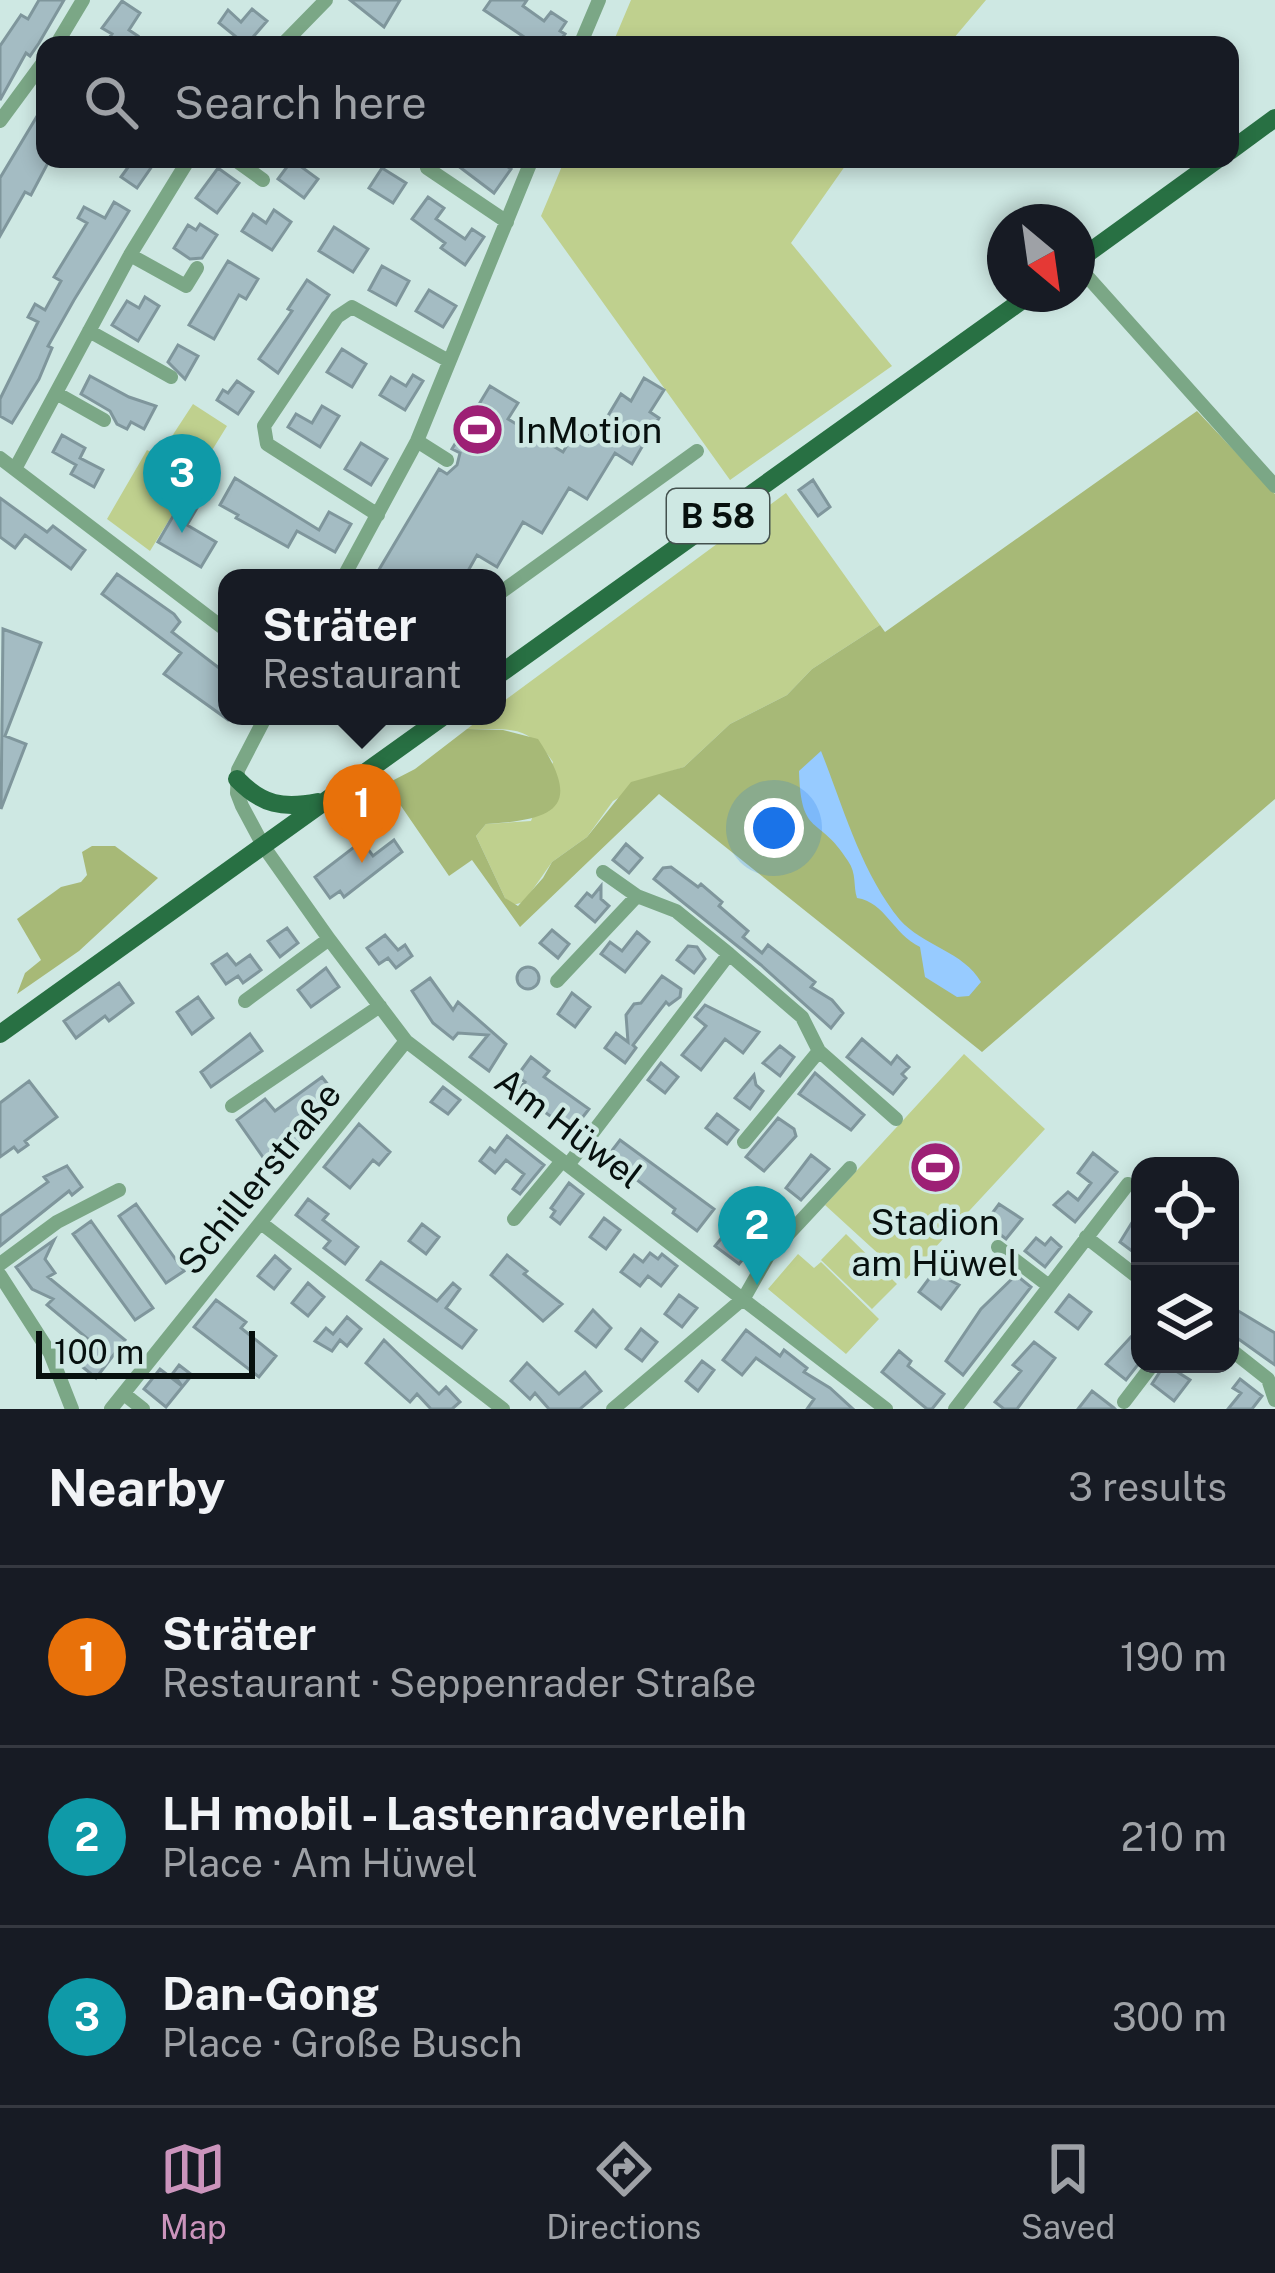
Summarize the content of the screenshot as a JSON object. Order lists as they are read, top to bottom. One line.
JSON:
{"streets":{"main road":["B 58"],"street":["Am Hüwel","Schillerstraße"]},"crossings":[["Am Hüwel","Schillerstraße"]],"places":{"sports":["InMotion","Stadion am Hüwel"]},"scale_bar":"100 m","north":"bottom right","page":{"search":"Search here","pins":["3","1","2"],"popup":["Sträter","Restaurant"],"scale":"100 m","heading":["Nearby","3 results"],"list":[{"mark":"1","name":"Sträter","note":"Restaurant · Seppenrader Straße","value":"190 m"},{"mark":"2","name":"LH mobil - Lastenradverleih","note":"Place · Am Hüwel","value":"210 m"},{"mark":"3","name":"Dan-Gong","note":"Place · Große Busch","value":"300 m"}],"nav":["Map","Directions","Saved"]}}
